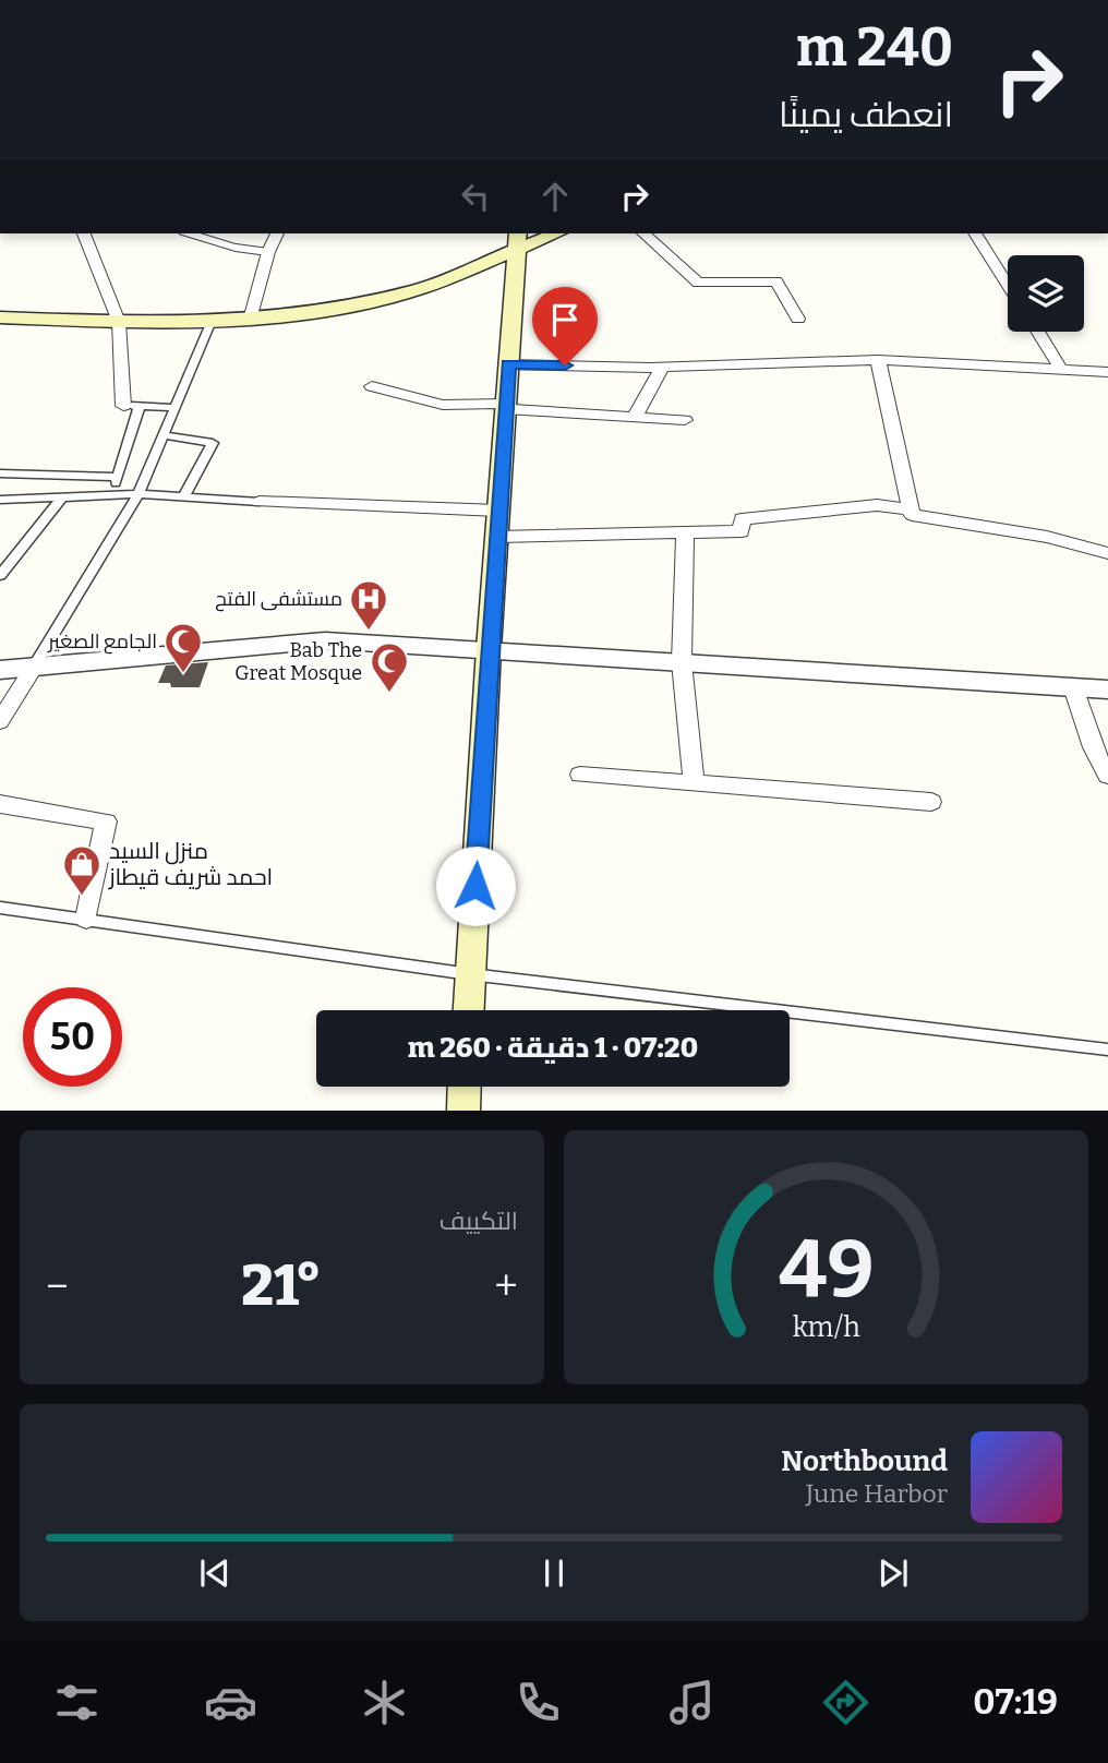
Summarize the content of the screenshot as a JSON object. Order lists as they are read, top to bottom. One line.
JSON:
{"places":{"hospital":["مستشفى الفتح"],"mosque":["الجامع الصغير","Bab The Great Mosque"],"shop":["منزل السيد احمد شريف قيطاز"]},"page":{"turn":["240 m","انعطف يمينًا"],"limit":"50","trip":"07:20 · 1 دقيقة · 260 m","tile":"التكييف","heat":["−","21°","+"],"song":["Northbound","June Harbor"],"tabs":"07:19","gauge":["49","km/h"]}}
